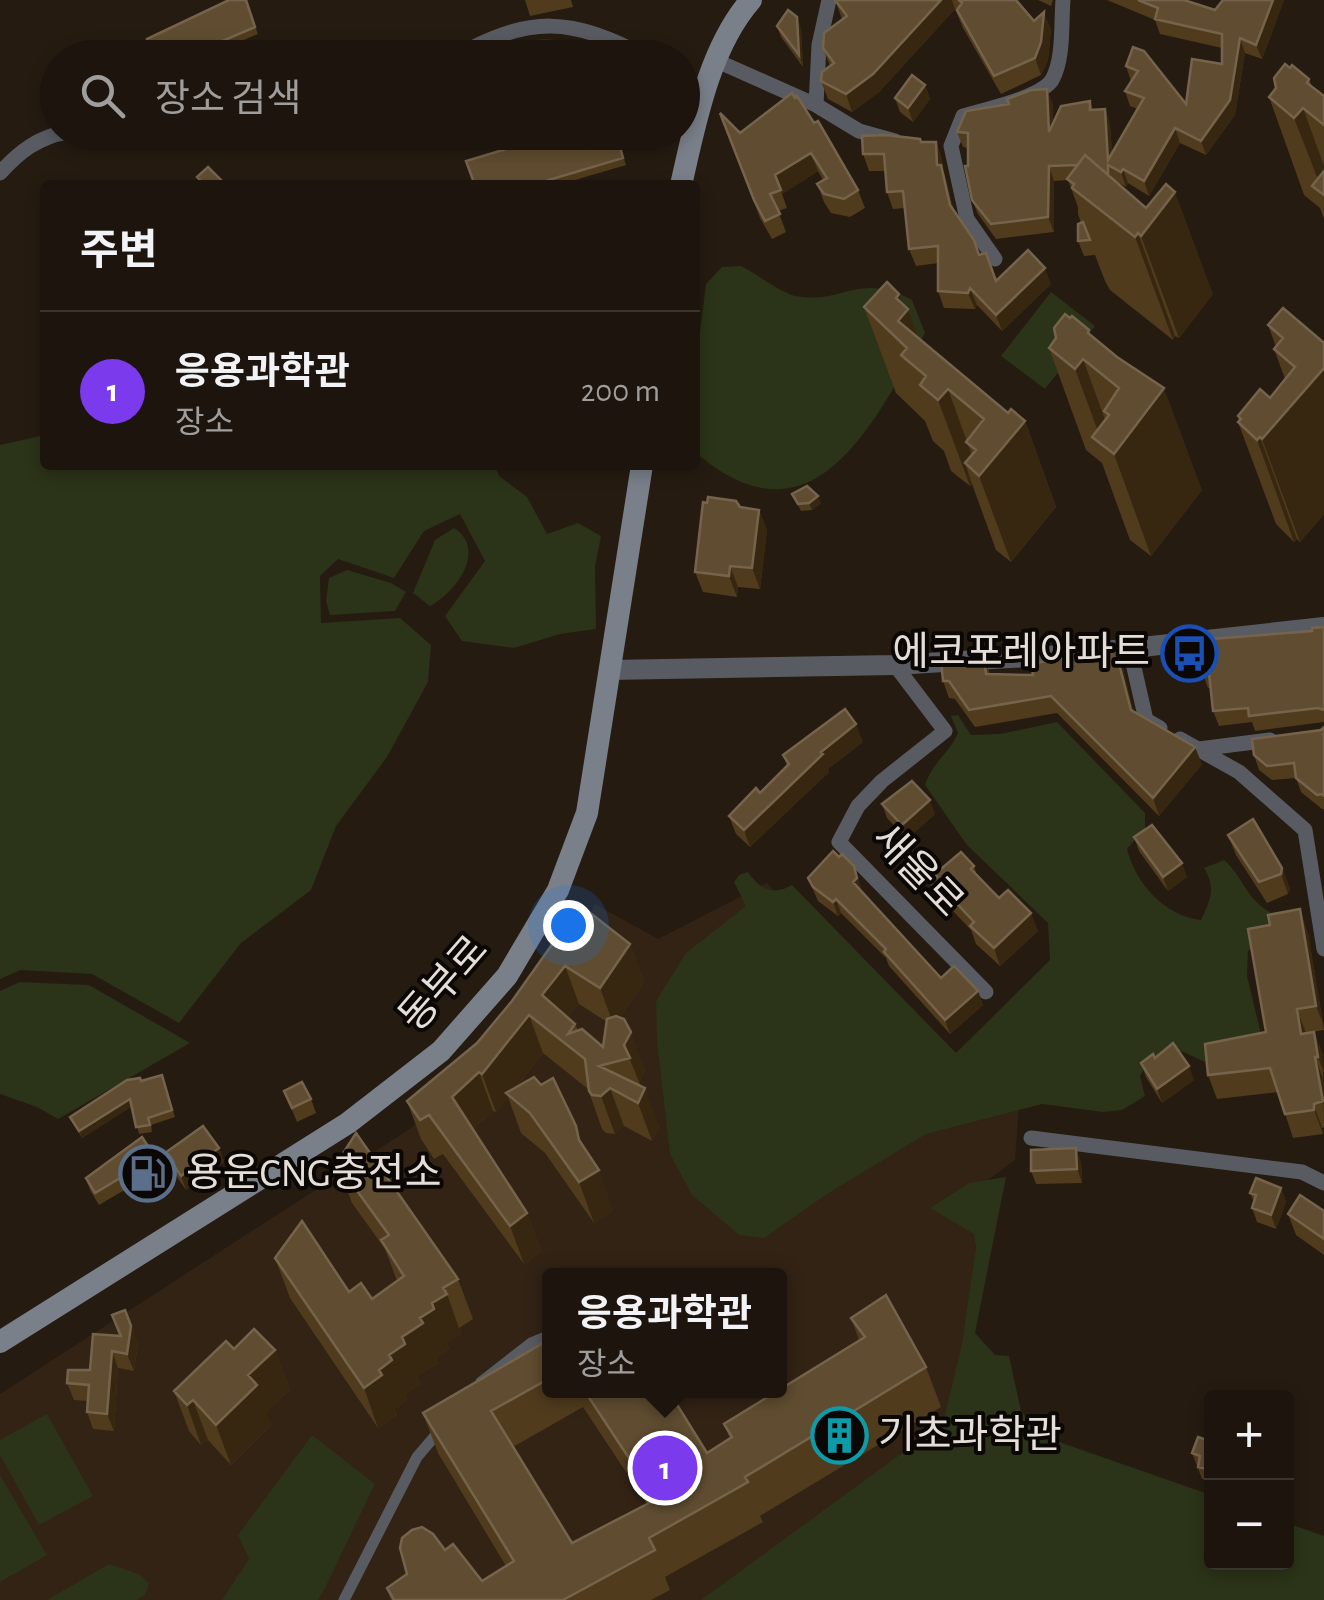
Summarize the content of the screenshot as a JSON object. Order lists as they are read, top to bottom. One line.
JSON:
{"streets":{"main road":["동부로"],"street":["새울로"]},"places":{"bus stop":["에코포레아파트"],"fuel station":["용운CNG충전소"],"building":["기초과학관"]},"page":{"search":"장소 검색","heading":"주변","list":[{"mark":"1","name":"응용과학관","note":"장소","value":"200 m"}],"popup":["응용과학관","장소"],"map_buttons":["+","−"],"pins":"1"}}
